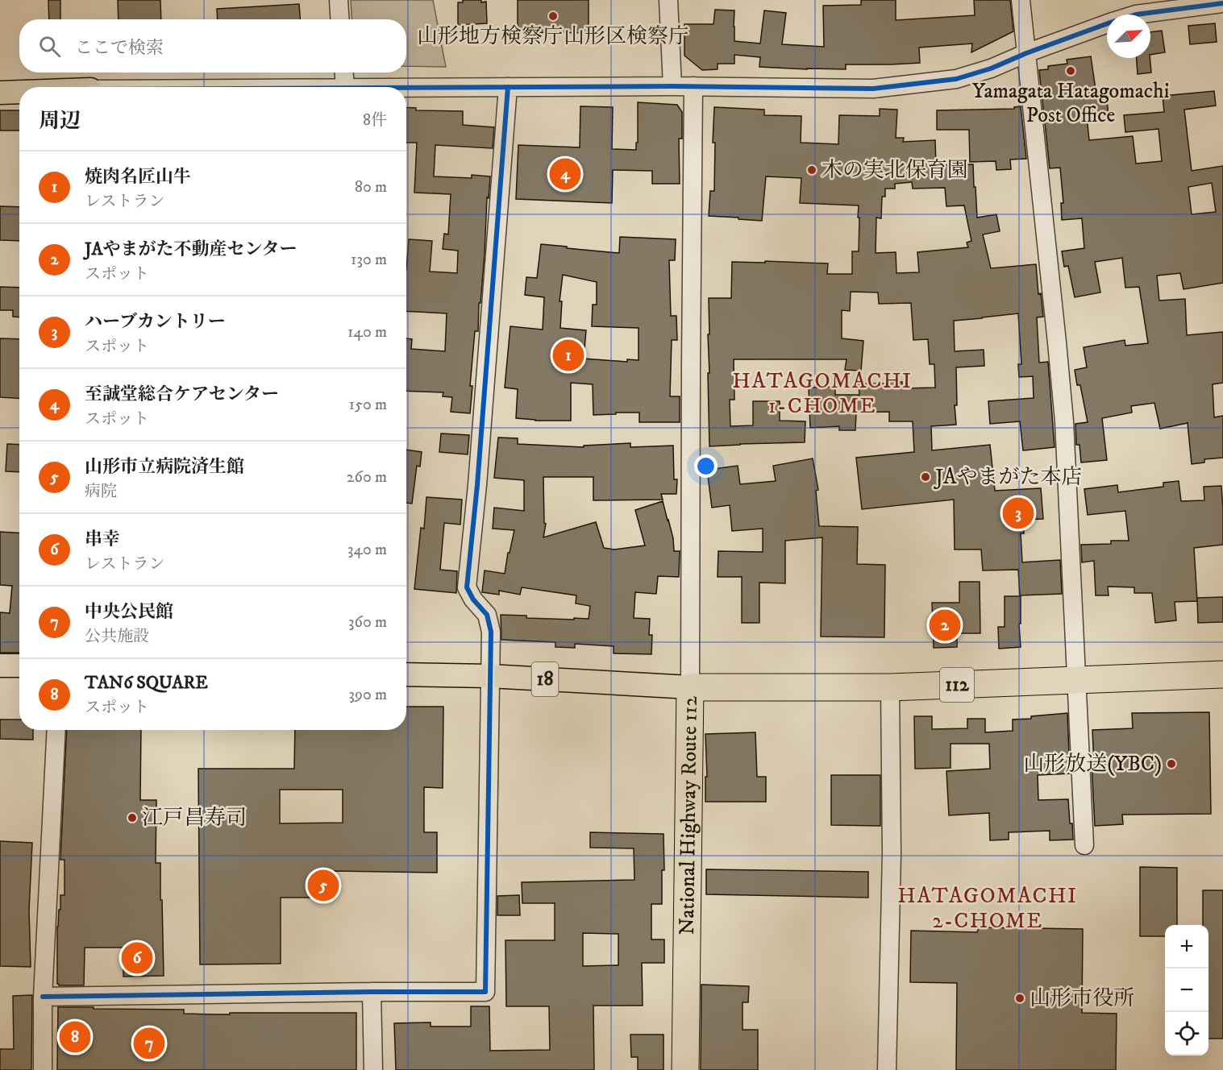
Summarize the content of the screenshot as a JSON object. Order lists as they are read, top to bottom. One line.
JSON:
{"streets":{"highway":["112","National Highway Route 112"],"main road":["18"]},"crossings":[["18","National Highway Route 112"]],"districts":["HATAGOMACHI 1-CHOME","HATAGOMACHI 2-CHOME"],"places":["山形地方検察庁山形区検察庁","Yamagata Hatagomachi Post Office","木の実北保育園","JAやまがた本店","山形放送(YBC)","江戸昌寿司","山形市役所"],"north":"top right","page":{"search":"ここで検索","heading":["周辺","8件"],"list":[{"mark":"1","name":"焼肉名匠山牛","note":"レストラン","value":"80 m"},{"mark":"2","name":"JAやまがた不動産センター","note":"スポット","value":"130 m"},{"mark":"3","name":"ハーブカントリー","note":"スポット","value":"140 m"},{"mark":"4","name":"至誠堂総合ケアセンター","note":"スポット","value":"150 m"},{"mark":"5","name":"山形市立病院済生館","note":"病院","value":"260 m"},{"mark":"6","name":"串幸","note":"レストラン","value":"340 m"},{"mark":"7","name":"中央公民館","note":"公共施設","value":"360 m"},{"mark":"8","name":"TAN6 SQUARE","note":"スポット","value":"390 m"}],"pins":["4","1","3","2","5","6","8","7"],"map_buttons":["+","−"]}}
